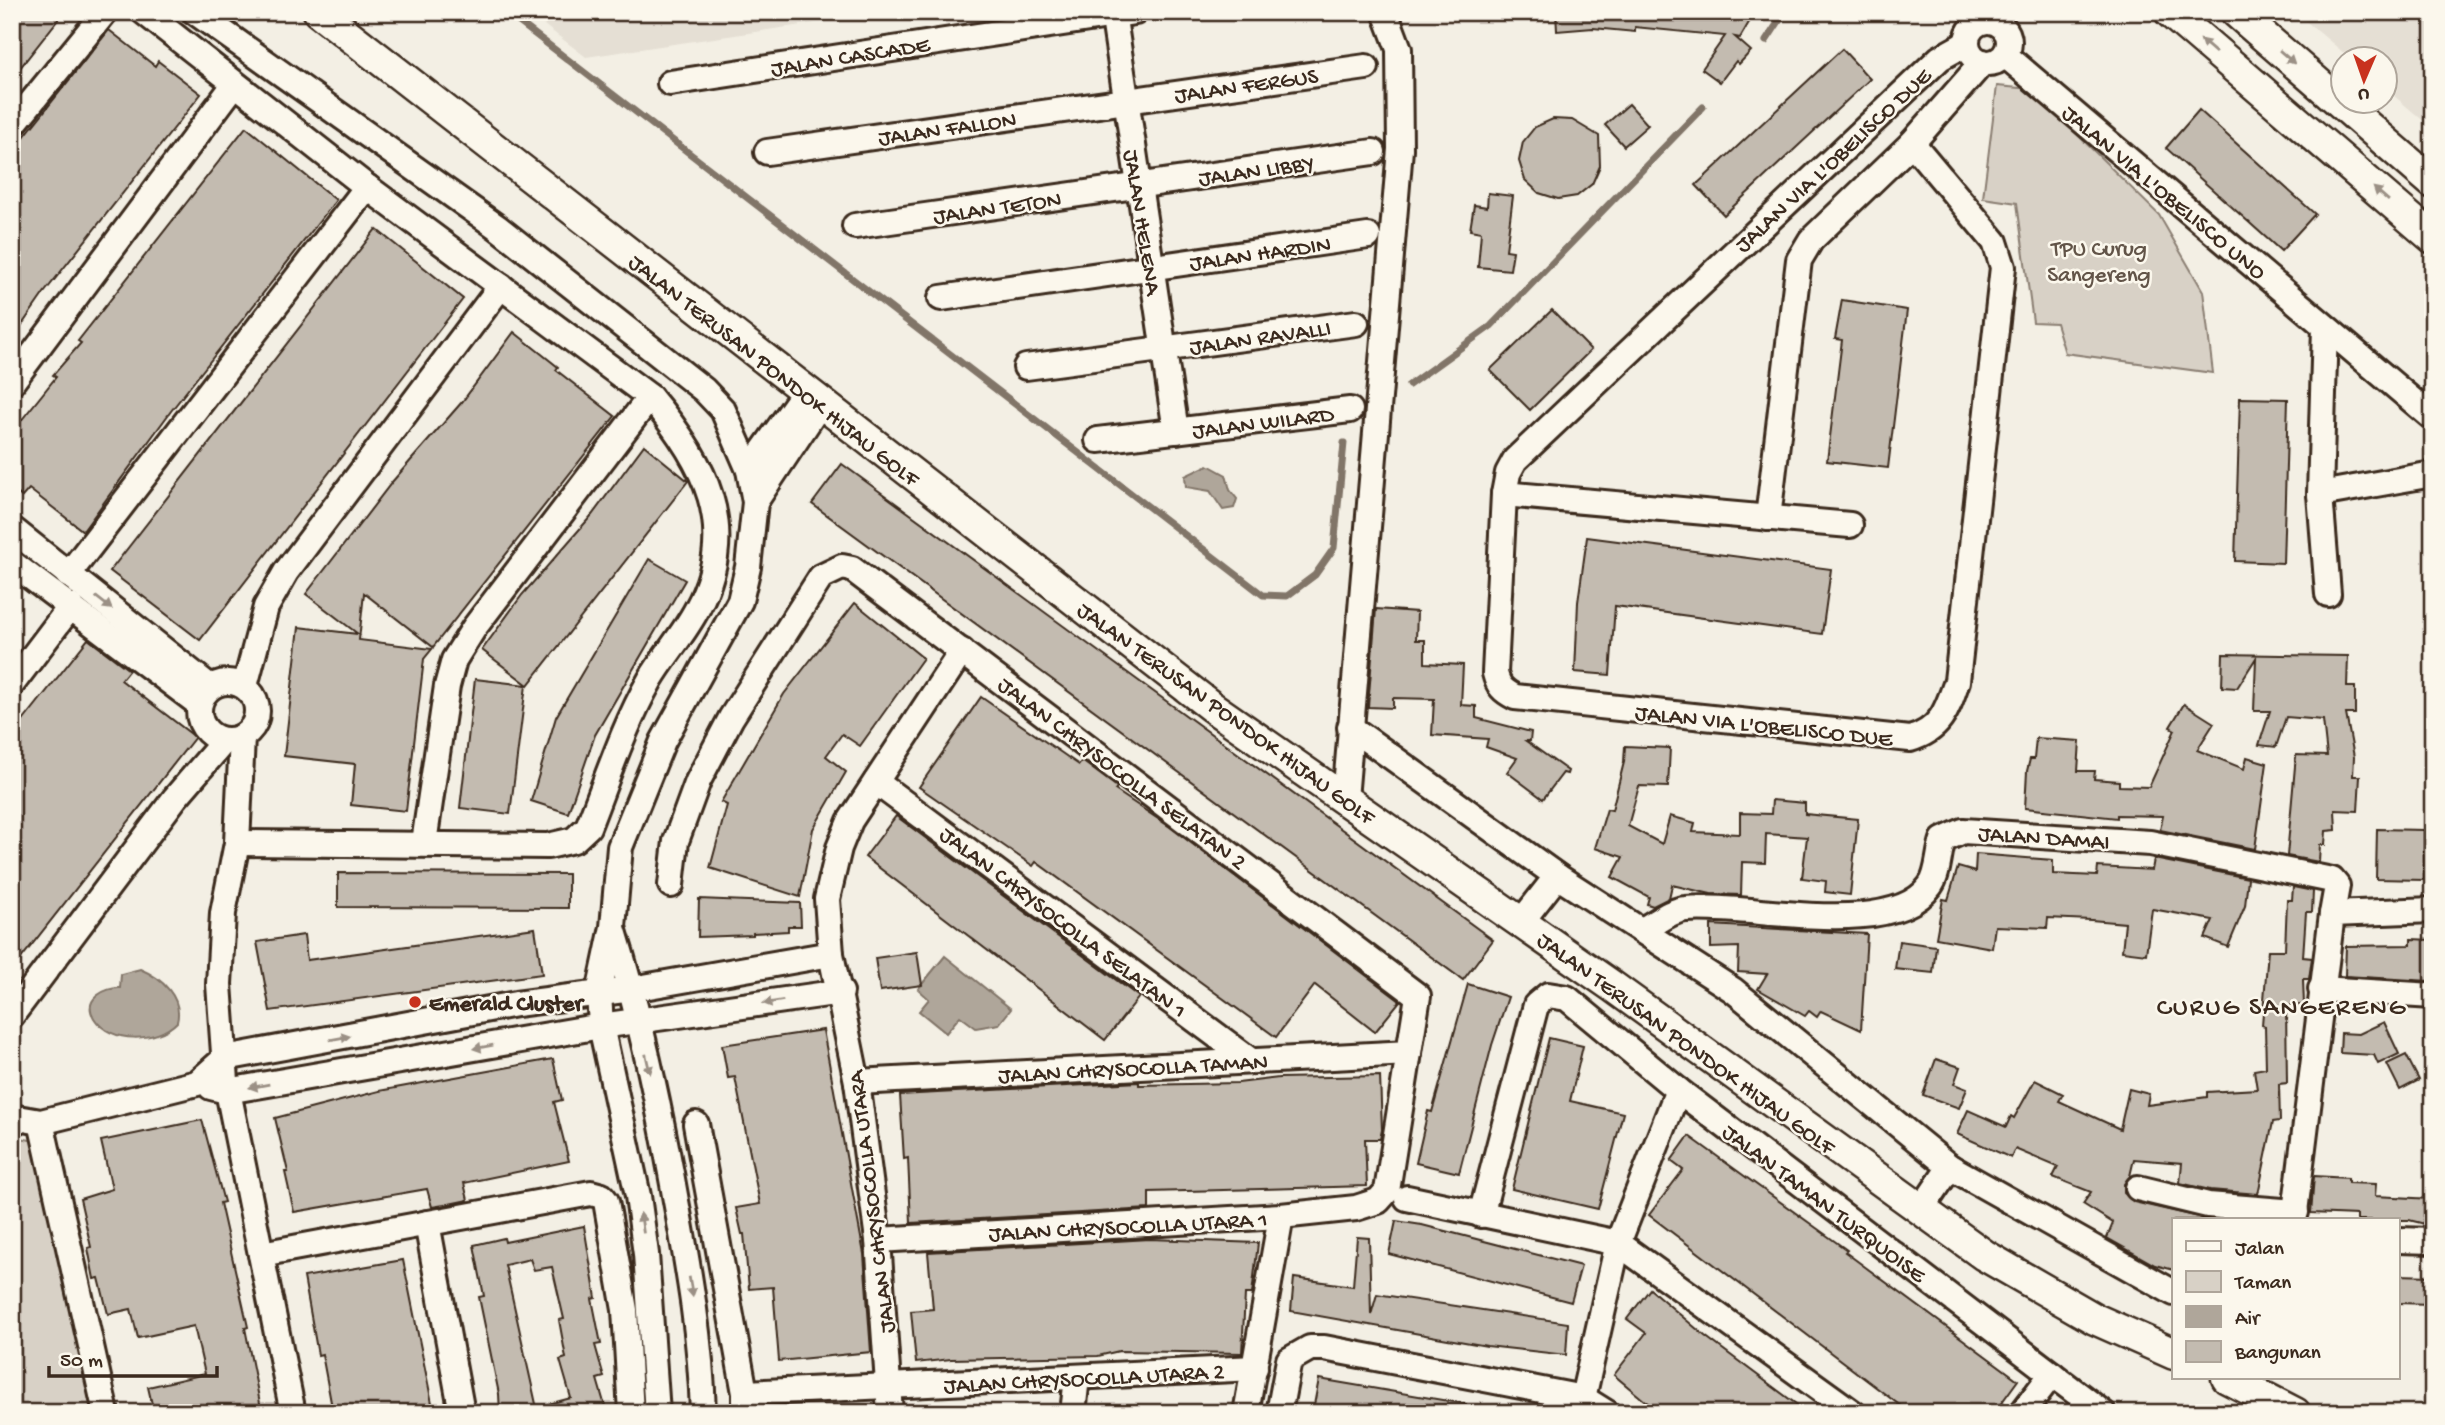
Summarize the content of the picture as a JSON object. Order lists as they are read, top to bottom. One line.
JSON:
{"streets":{"main road":["JALAN TERUSAN PONDOK HIJAU GOLF"],"street":["JALAN CASCADE","JALAN FERGUS","JALAN FALLON","JALAN VIA L'OBELISCO DUE","JALAN LIBBY","JALAN VIA L'OBELISCO UNO","JALAN TETON","JALAN HELENA","JALAN HARDIN","JALAN RAVALLI","JALAN WILARD","JALAN CHRYSOCOLLA SELATAN 2","JALAN DAMAI","JALAN CHRYSOCOLLA SELATAN 1","JALAN CHRYSOCOLLA TAMAN","JALAN CHRYSOCOLLA UTARA","JALAN TAMAN TURQUOISE","JALAN CHRYSOCOLLA UTARA 1","JALAN CHRYSOCOLLA UTARA 2"]},"crossings":[["JALAN CASCADE","JALAN HELENA"],["JALAN FERGUS","JALAN FALLON"],["JALAN FERGUS","JALAN HELENA"],["JALAN FALLON","JALAN HELENA"],["JALAN VIA L'OBELISCO DUE","JALAN VIA L'OBELISCO UNO"],["JALAN LIBBY","JALAN TETON"],["JALAN LIBBY","JALAN HELENA"],["JALAN TETON","JALAN HELENA"],["JALAN HELENA","JALAN HARDIN"],["JALAN HELENA","JALAN RAVALLI"],["JALAN HELENA","JALAN WILARD"],["JALAN CHRYSOCOLLA SELATAN 2","JALAN CHRYSOCOLLA TAMAN"],["JALAN CHRYSOCOLLA SELATAN 2","JALAN CHRYSOCOLLA UTARA"],["JALAN CHRYSOCOLLA SELATAN 2","JALAN CHRYSOCOLLA UTARA 1"],["JALAN CHRYSOCOLLA SELATAN 1","JALAN CHRYSOCOLLA TAMAN"],["JALAN CHRYSOCOLLA SELATAN 1","JALAN CHRYSOCOLLA UTARA"],["JALAN CHRYSOCOLLA TAMAN","JALAN CHRYSOCOLLA UTARA"],["JALAN CHRYSOCOLLA TAMAN","JALAN CHRYSOCOLLA UTARA 1"],["JALAN CHRYSOCOLLA UTARA","JALAN CHRYSOCOLLA UTARA 1"],["JALAN CHRYSOCOLLA UTARA","JALAN CHRYSOCOLLA UTARA 2"]],"districts":["CURUG SANGERENG"],"parks":["TPU Curug Sangereng"],"places":["Emerald Cluster"],"legend":["Jalan","Taman","Air","Bangunan"],"scale_bar":"50 m","north":"bottom"}
